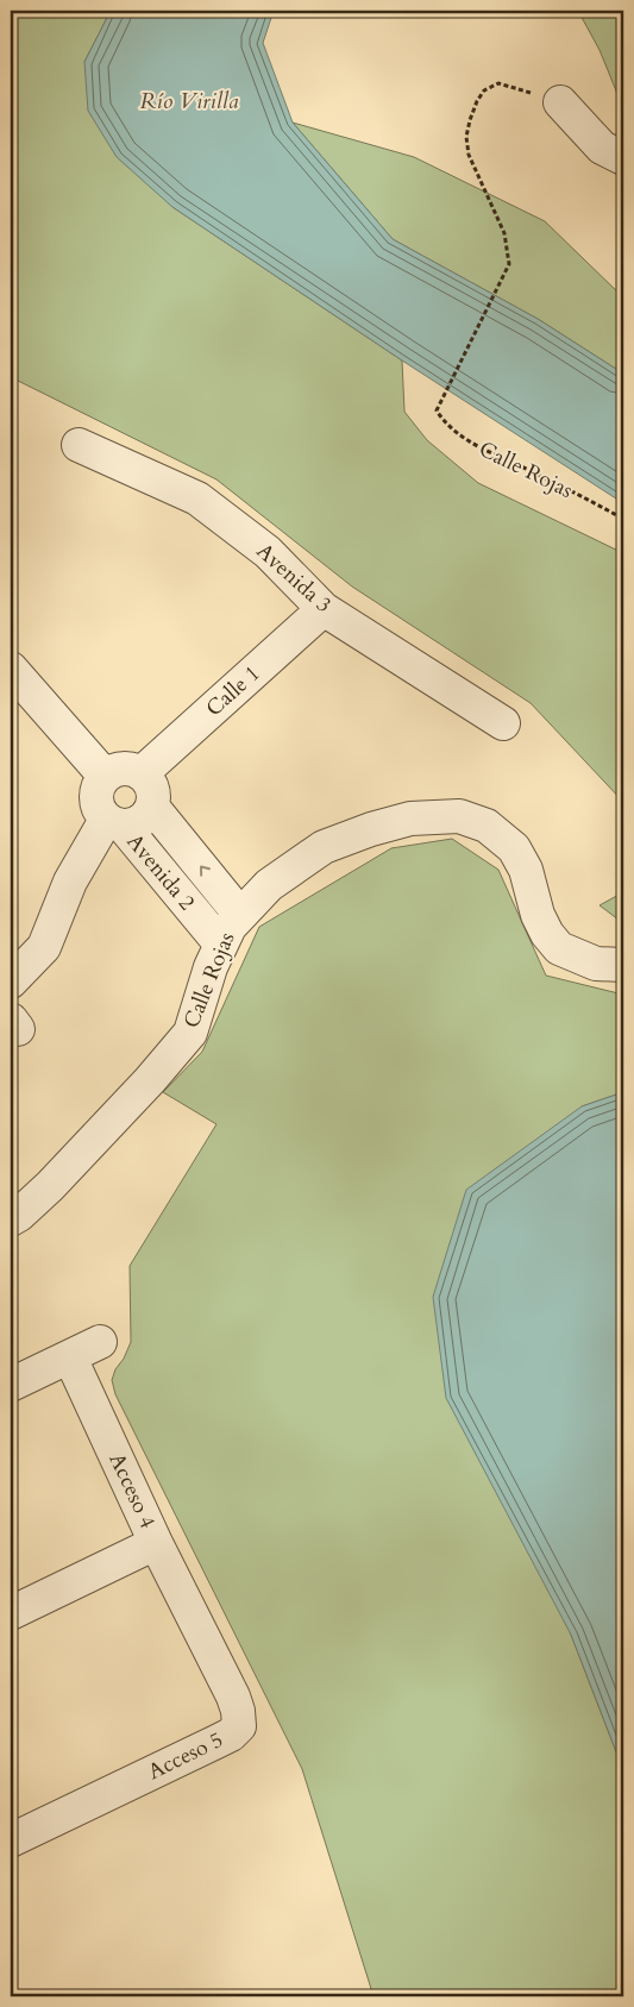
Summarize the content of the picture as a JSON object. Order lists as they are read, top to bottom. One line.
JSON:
{"streets":{"street":["Calle Rojas","Avenida 3","Calle 1","Avenida 2","Acceso 4","Acceso 5"]},"crossings":[["Calle Rojas","Avenida 2"],["Avenida 3","Calle 1"],["Calle 1","Avenida 2"],["Acceso 4","Acceso 5"]],"water":["Río Virilla"]}
